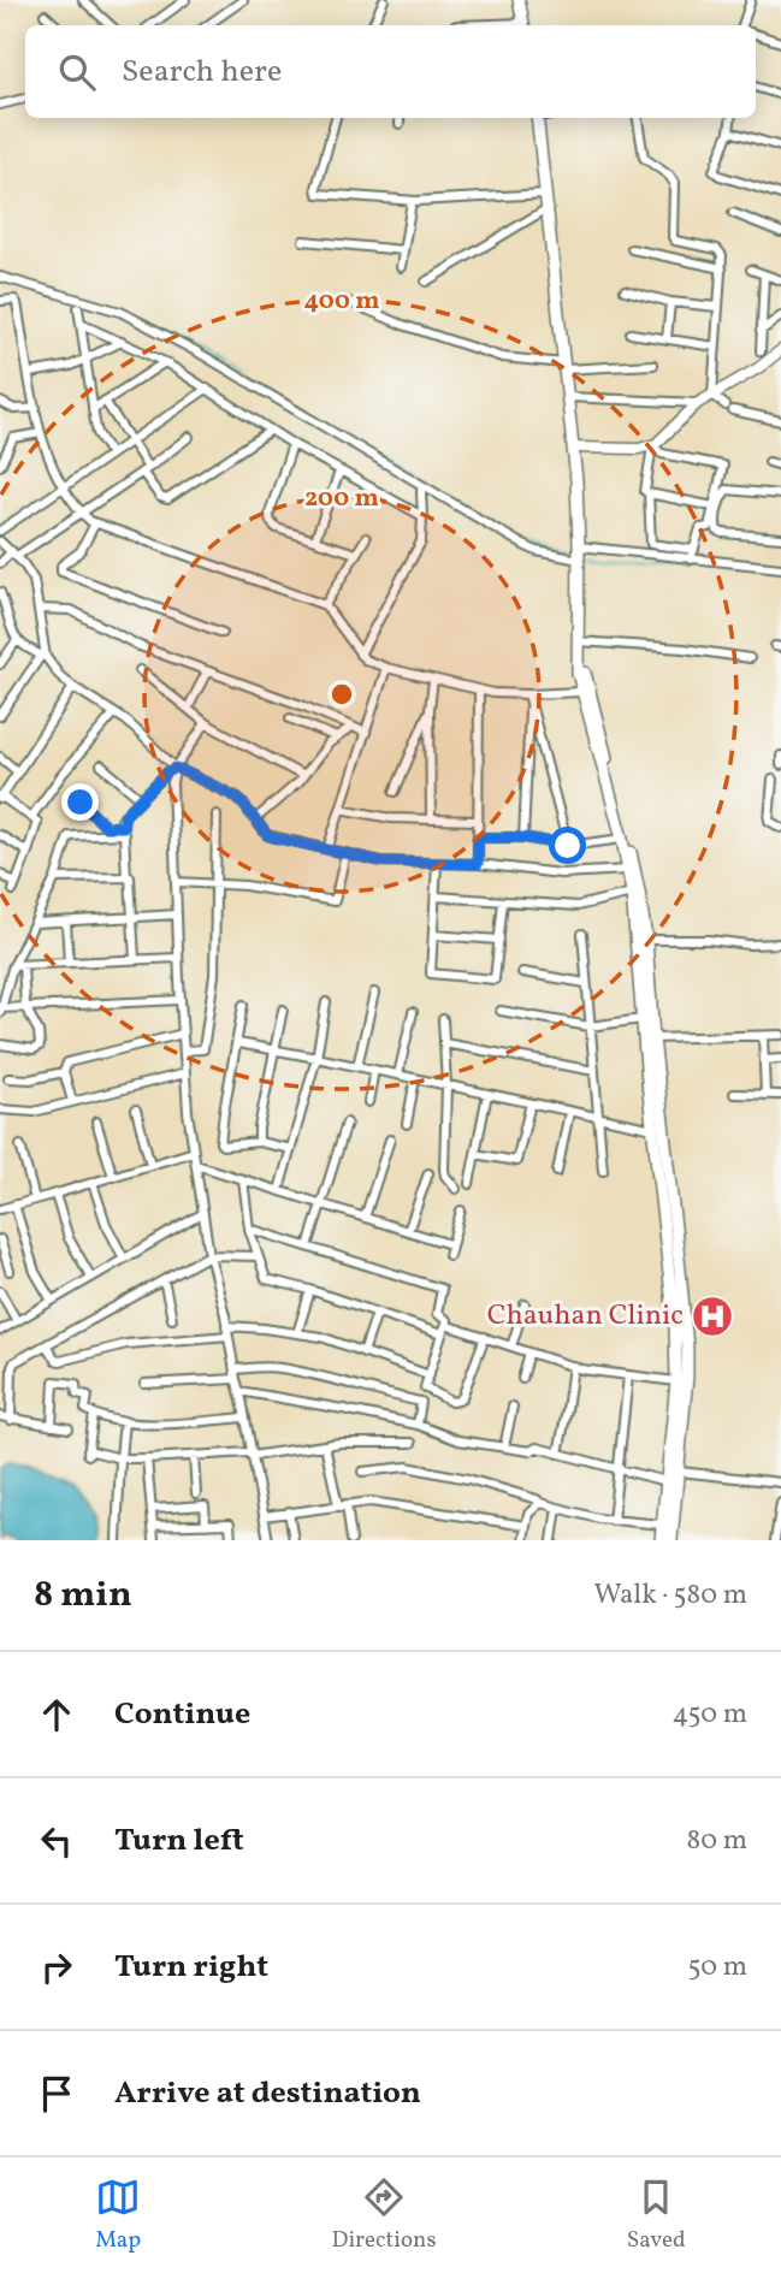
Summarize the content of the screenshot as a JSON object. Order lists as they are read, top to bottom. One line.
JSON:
{"places":{"hospital":["Chauhan Clinic"]},"page":{"search":"Search here","heading":["8 min","Walk · 580 m"],"list":[["Continue","450 m"],["Turn left","80 m"],["Turn right","50 m"],"Arrive at destination"],"nav":["Map","Directions","Saved"]},"rings":["400 m","200 m"]}
